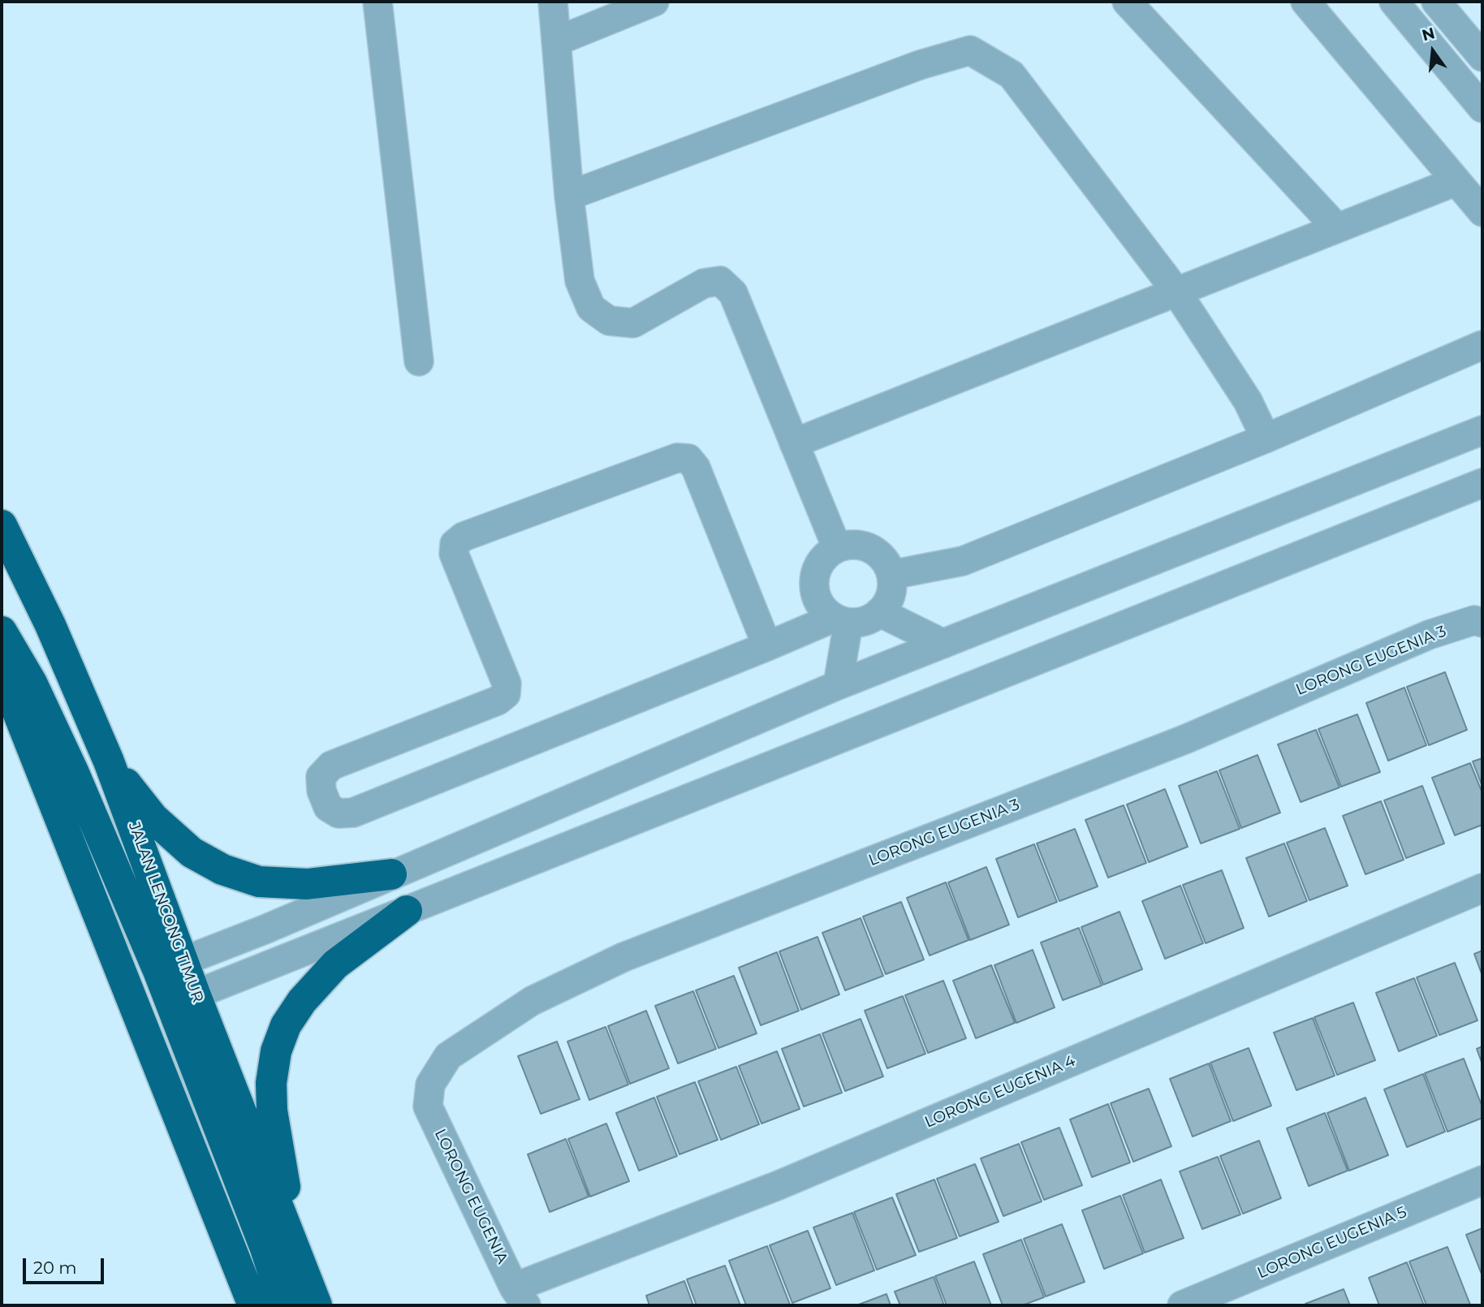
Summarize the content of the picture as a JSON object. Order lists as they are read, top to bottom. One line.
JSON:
{"streets":{"highway":["JALAN LENCONG TIMUR"],"street":["LORONG EUGENIA 3","LORONG EUGENIA 4","LORONG EUGENIA","LORONG EUGENIA 5"]},"crossings":[["LORONG EUGENIA 3","LORONG EUGENIA"],["LORONG EUGENIA 4","LORONG EUGENIA"]],"scale_bar":"20 m","north":"top"}
